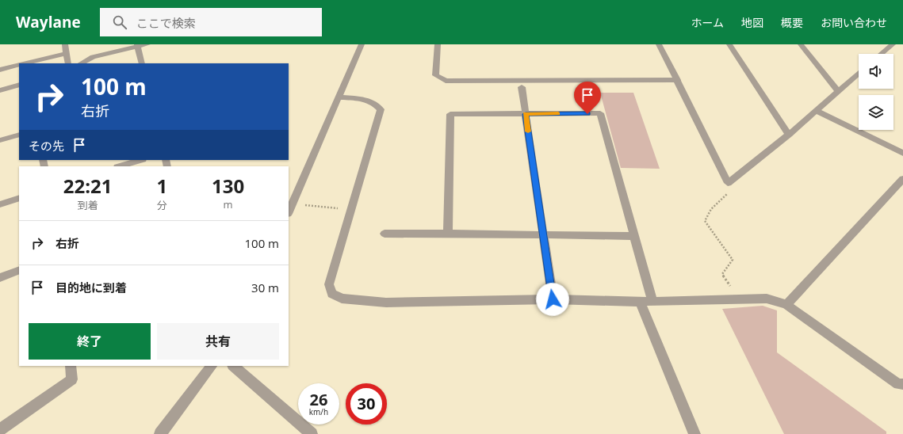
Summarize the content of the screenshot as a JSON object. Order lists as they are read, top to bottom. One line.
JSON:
{"page":{"header":"Waylane","search":"ここで検索","nav":["ホーム","地図","概要","お問い合わせ"],"turn":["100 m","右折"],"then":"その先","eta":["22:21","到着","1","分","130","m"],"list":[{"name":"右折","value":"100 m"},{"name":"目的地に到着","value":"30 m"}],"buttons":["終了","共有"],"speed":"26 km/h","limit":"30"}}
